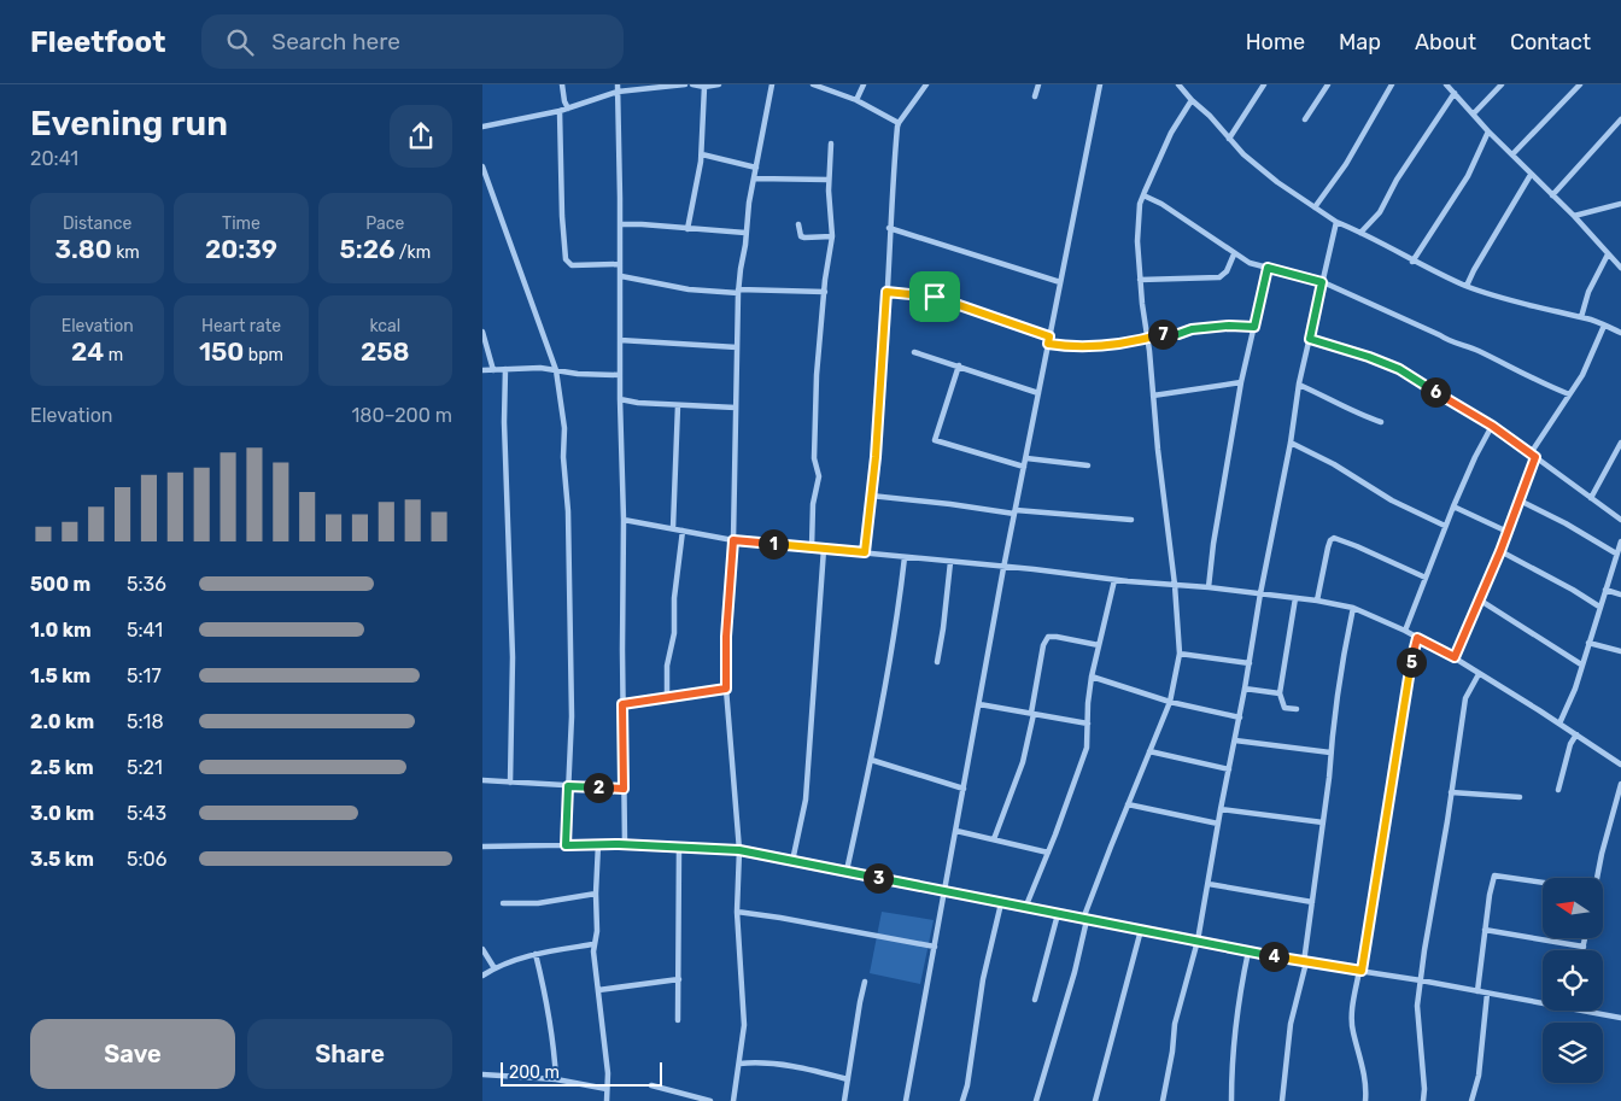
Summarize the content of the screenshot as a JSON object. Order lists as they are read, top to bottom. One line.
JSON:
{"scale_bar":"200 m","north":"left","page":{"header":"Fleetfoot","search":"Search here","nav":["Home","Map","About","Contact"],"heading":["Evening run","20:41"],"stats":[["Distance","3.80 km"],["Time","20:39"],["Pace","5:26 /km"],["Elevation","24 m"],["Heart rate","150 bpm"],["kcal","258"]],"pins":["7","6","1","5","2","3","4"],"chart":["Elevation","180–200 m"],"list":[{"name":"500 m","note":"5:36"},{"name":"1.0 km","note":"5:41"},{"name":"1.5 km","note":"5:17"},{"name":"2.0 km","note":"5:18"},{"name":"2.5 km","note":"5:21"},{"name":"3.0 km","note":"5:43"},{"name":"3.5 km","note":"5:06"}],"buttons":["Save","Share"],"scale":"200 m"}}
